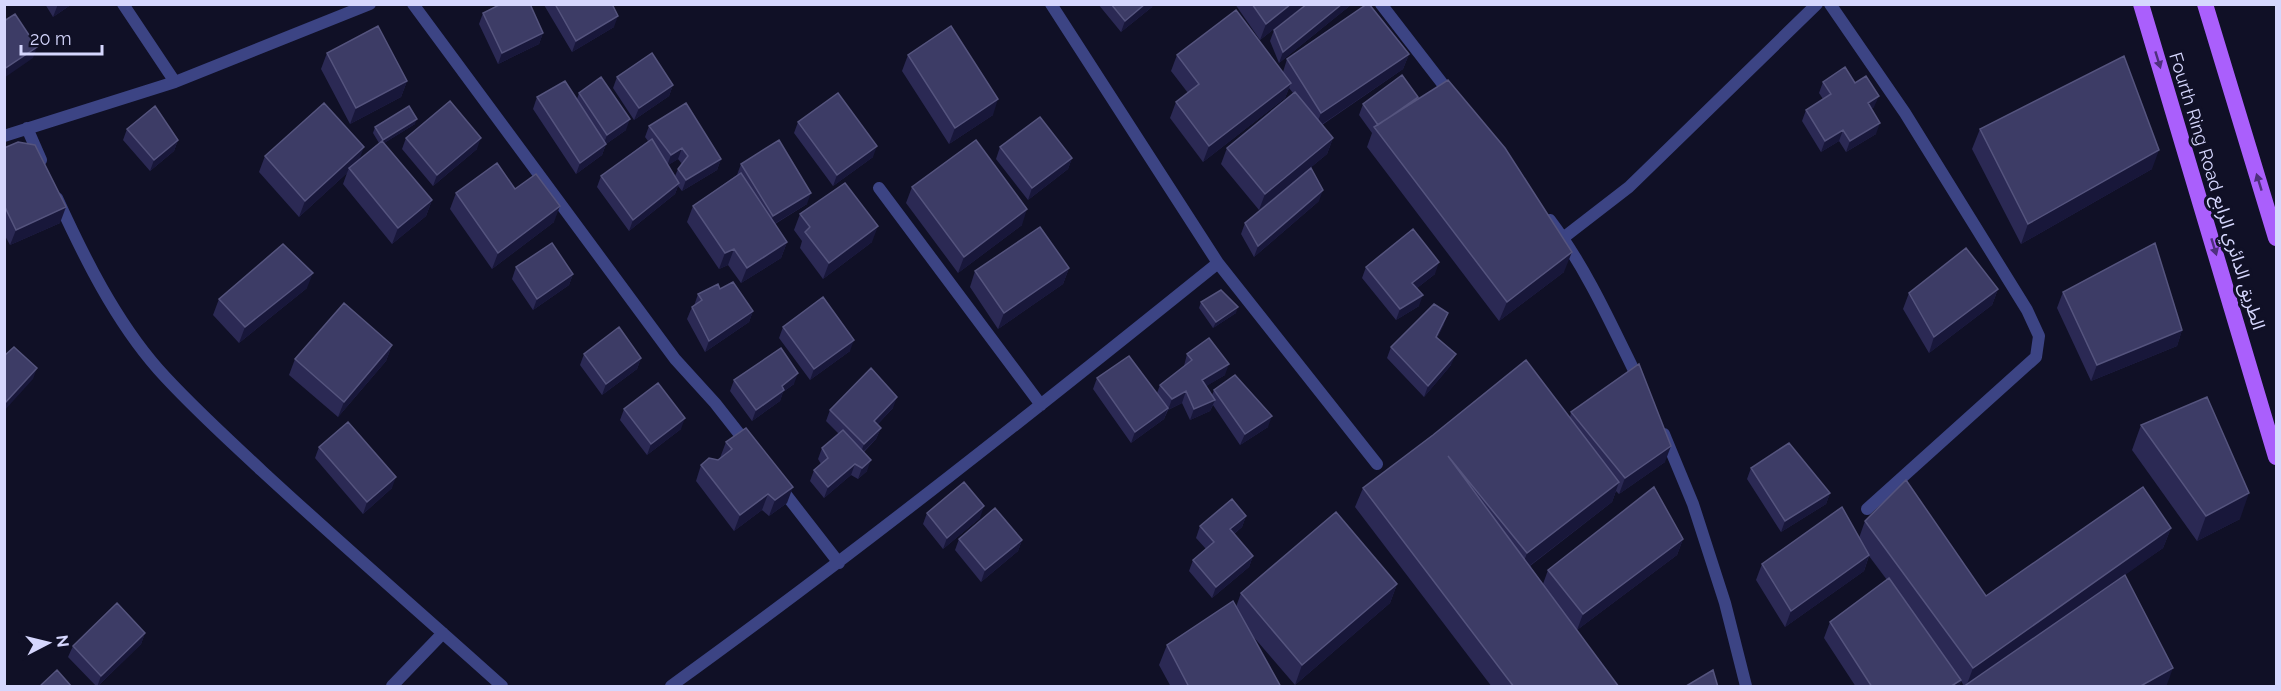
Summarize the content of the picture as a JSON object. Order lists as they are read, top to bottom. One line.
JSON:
{"streets":{"main road":["Fourth Ring Road الطريق الدائري الرابع"]},"scale_bar":"20 m","north":"right"}
